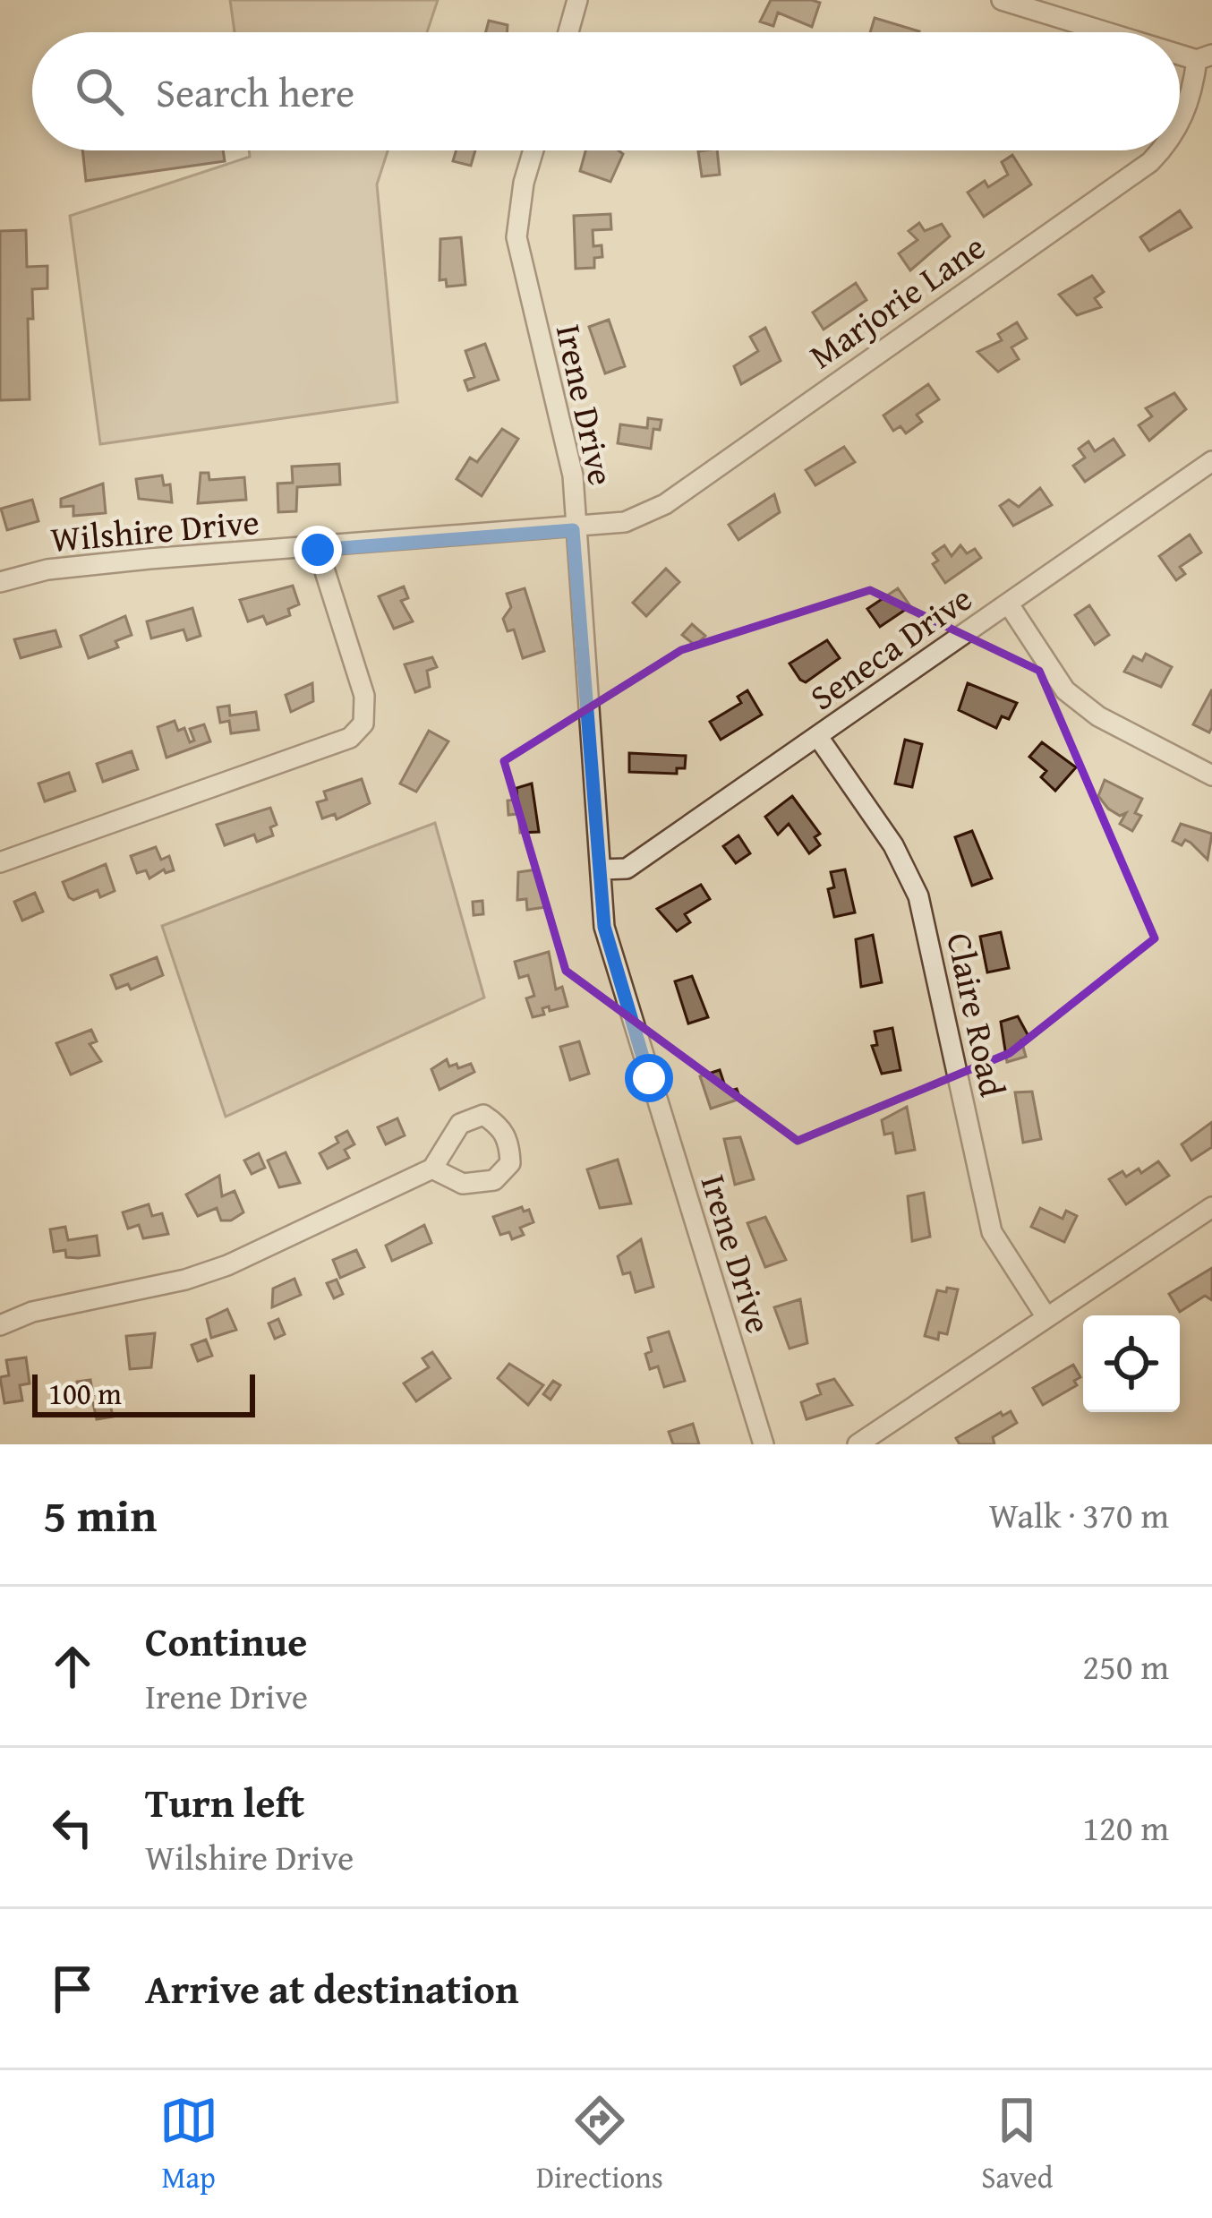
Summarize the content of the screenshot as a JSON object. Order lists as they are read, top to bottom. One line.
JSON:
{"streets":{"street":["Marjorie Lane","Irene Drive","Wilshire Drive","Seneca Drive","Claire Road"]},"crossings":[["Marjorie Lane","Irene Drive"],["Marjorie Lane","Wilshire Drive"],["Irene Drive","Wilshire Drive"],["Irene Drive","Seneca Drive"],["Seneca Drive","Claire Road"]],"scale_bar":"100 m","page":{"search":"Search here","scale":"100 m","heading":["5 min","Walk · 370 m"],"list":[["Continue","Irene Drive","250 m"],["Turn left","Wilshire Drive","120 m"],"Arrive at destination"],"nav":["Map","Directions","Saved"]}}
